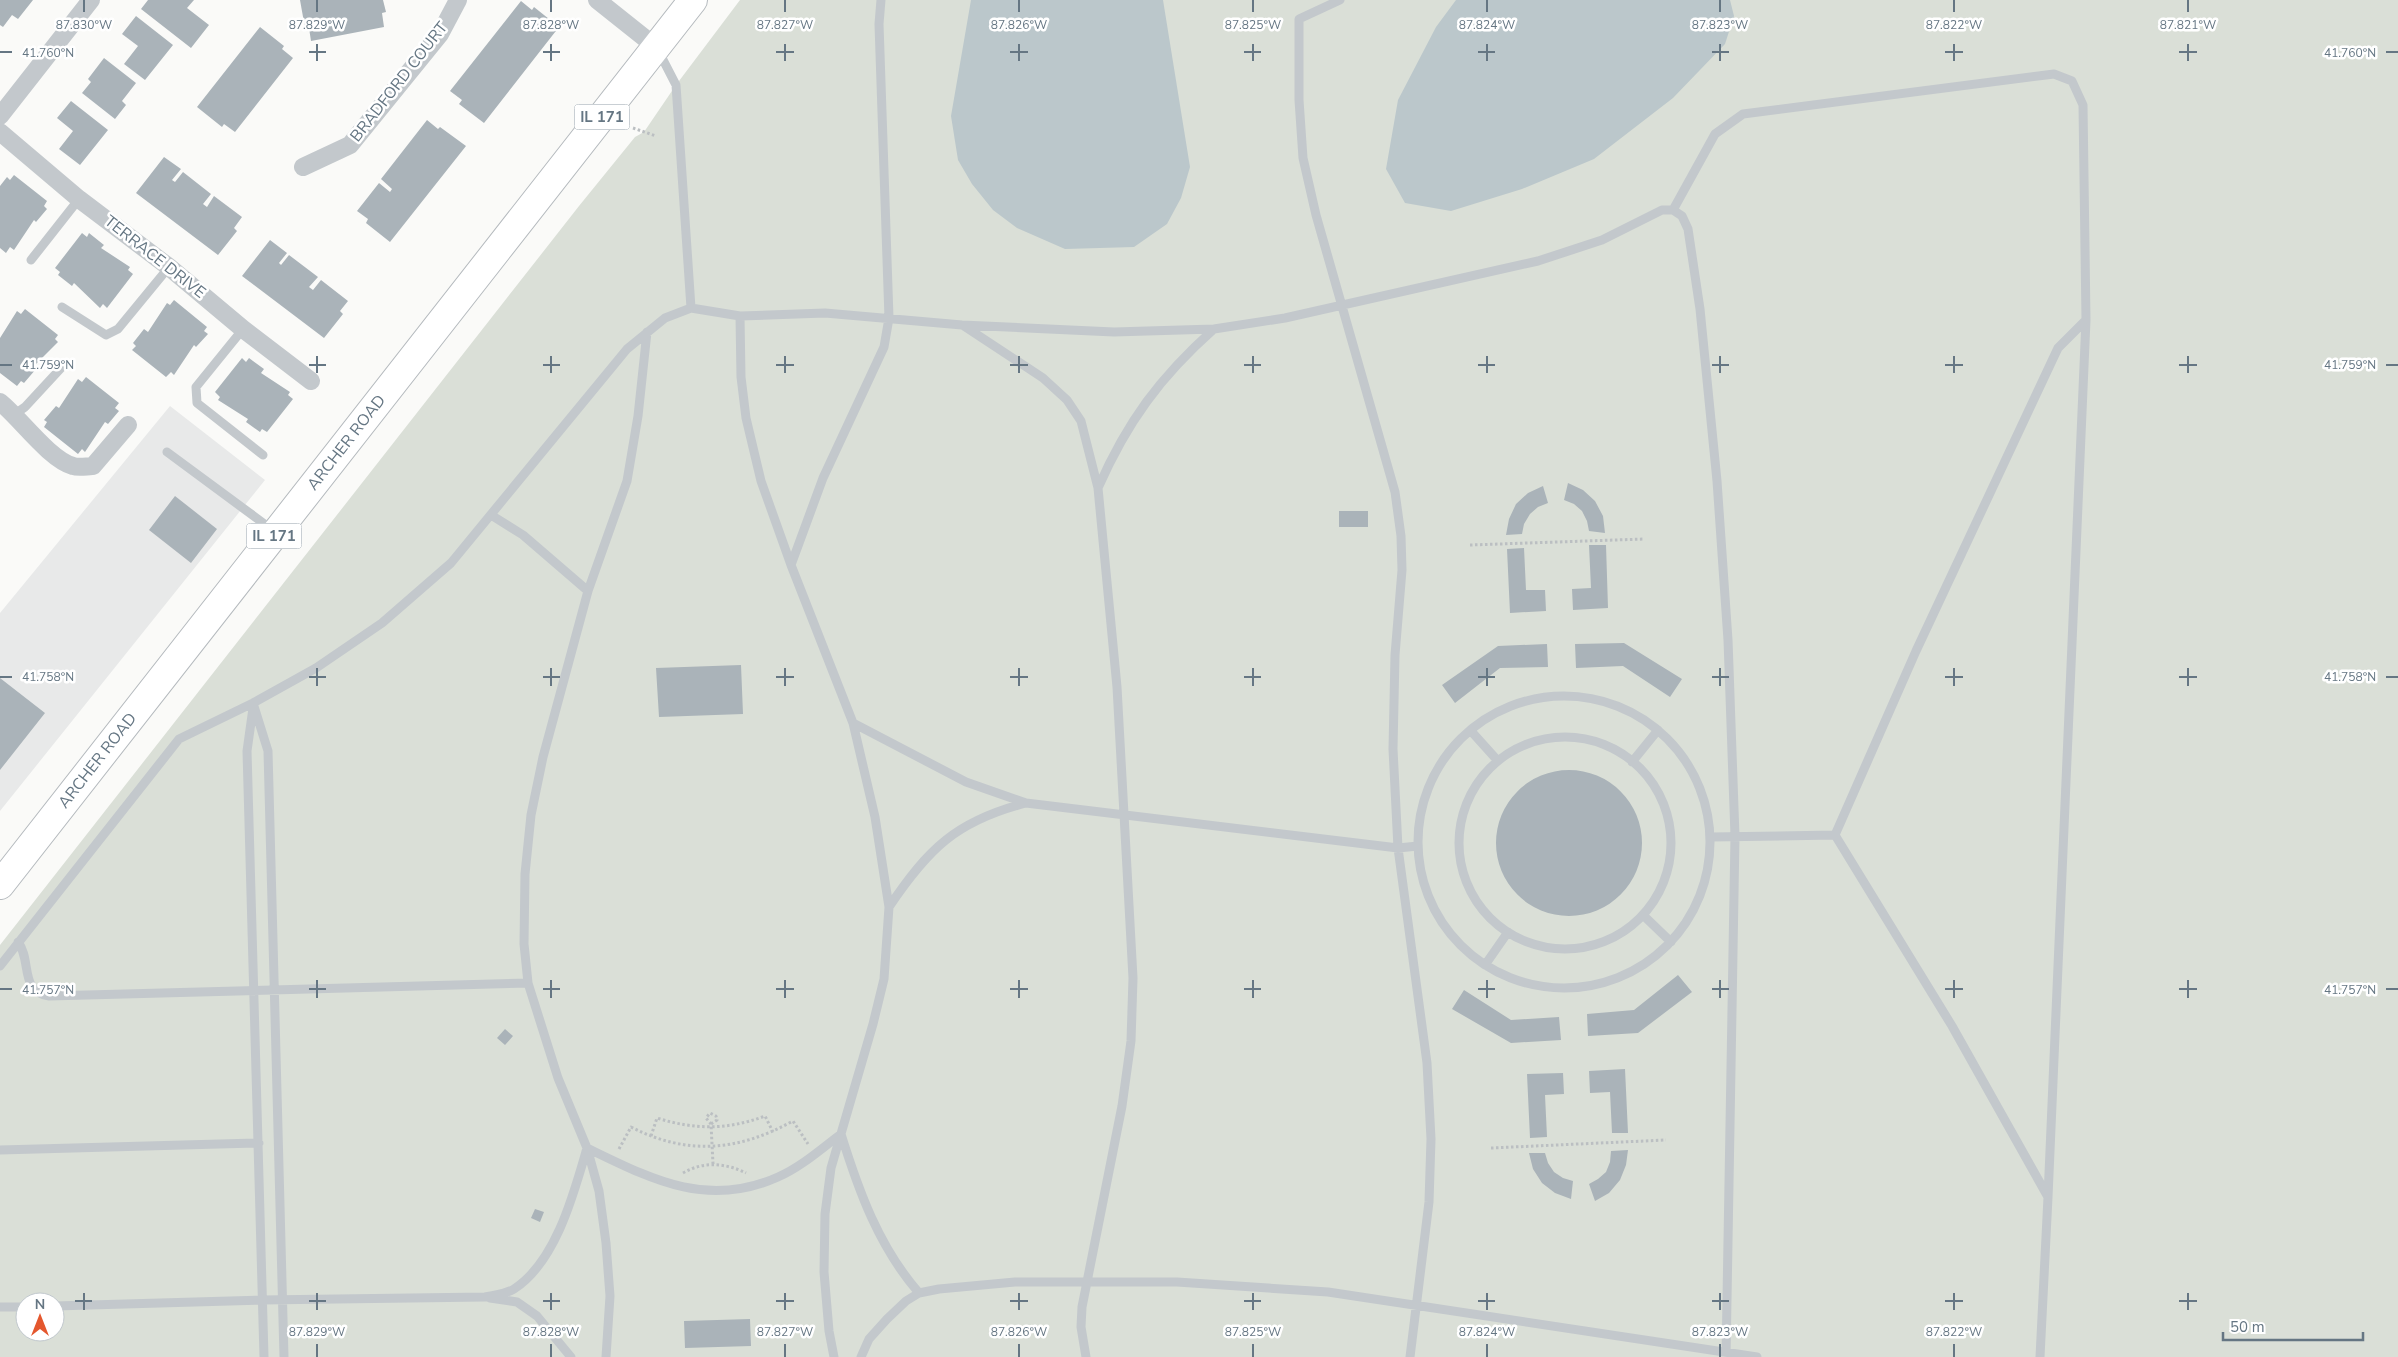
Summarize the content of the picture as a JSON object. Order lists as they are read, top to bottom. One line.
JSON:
{"streets":{"main road":["IL 171","ARCHER ROAD"],"street":["BRADFORD COURT","TERRACE DRIVE"]},"scale_bar":"50 m","north":"top","coordinates":["87.830°W","87.829°W","87.828°W","87.827°W","87.826°W","87.825°W","87.824°W","87.823°W","87.822°W","87.821°W","41.760°N","41.759°N","41.758°N","41.757°N"]}
